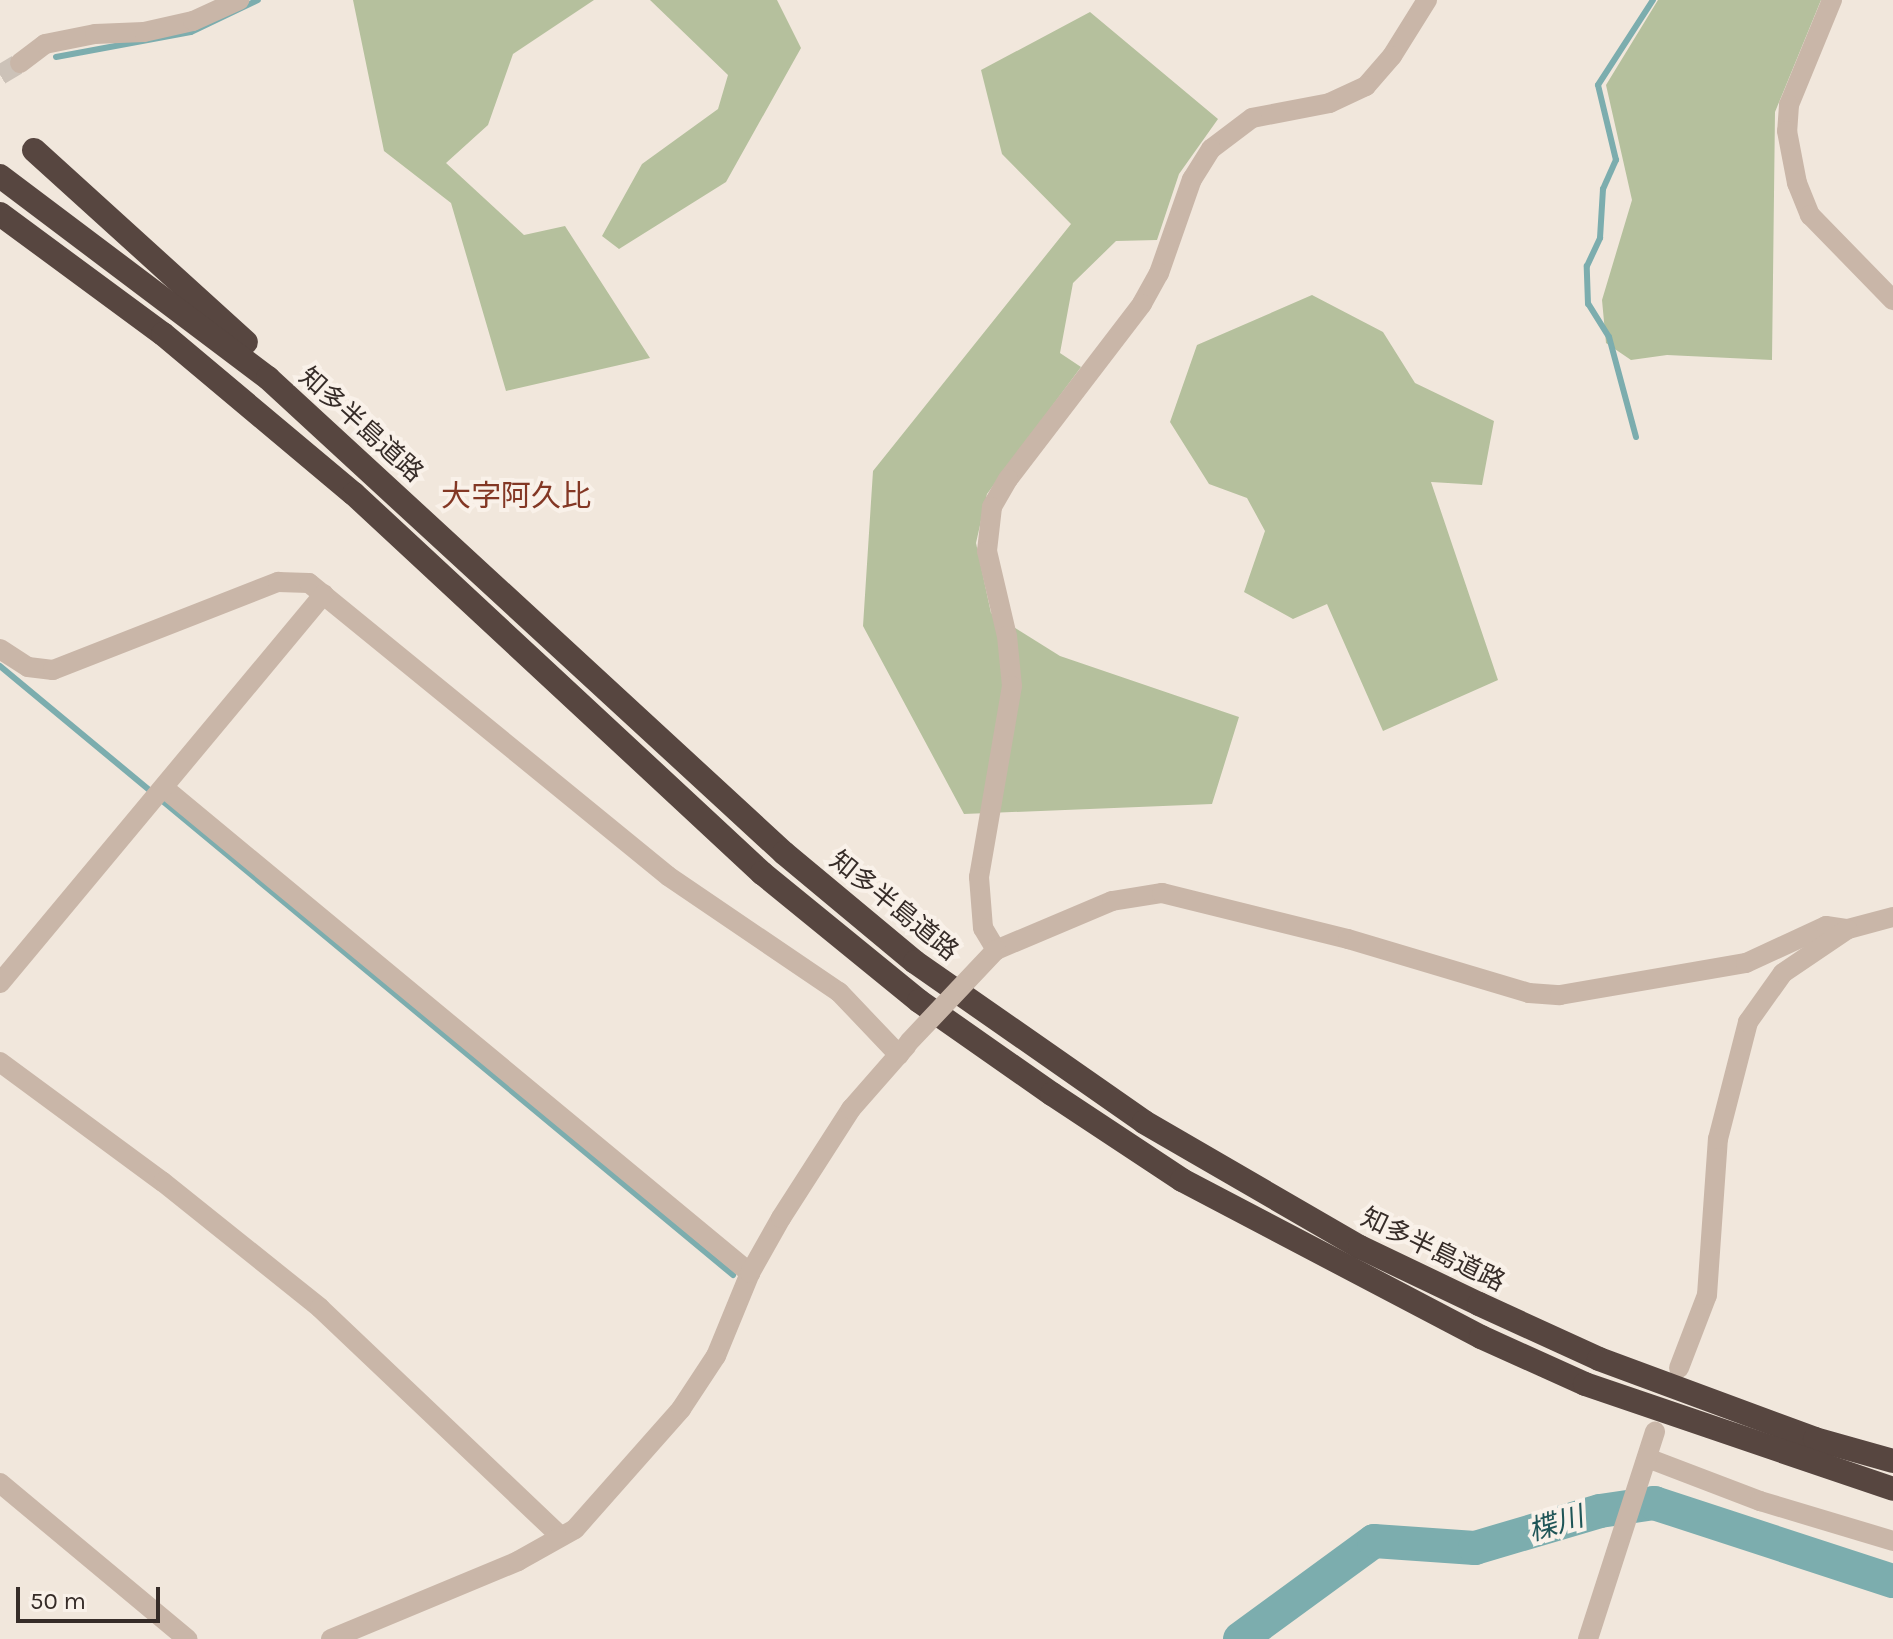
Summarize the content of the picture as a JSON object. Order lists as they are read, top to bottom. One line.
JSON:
{"streets":{"highway":["知多半島道路"]},"districts":["大字阿久比"],"water":["楪川"],"scale_bar":"50 m"}
